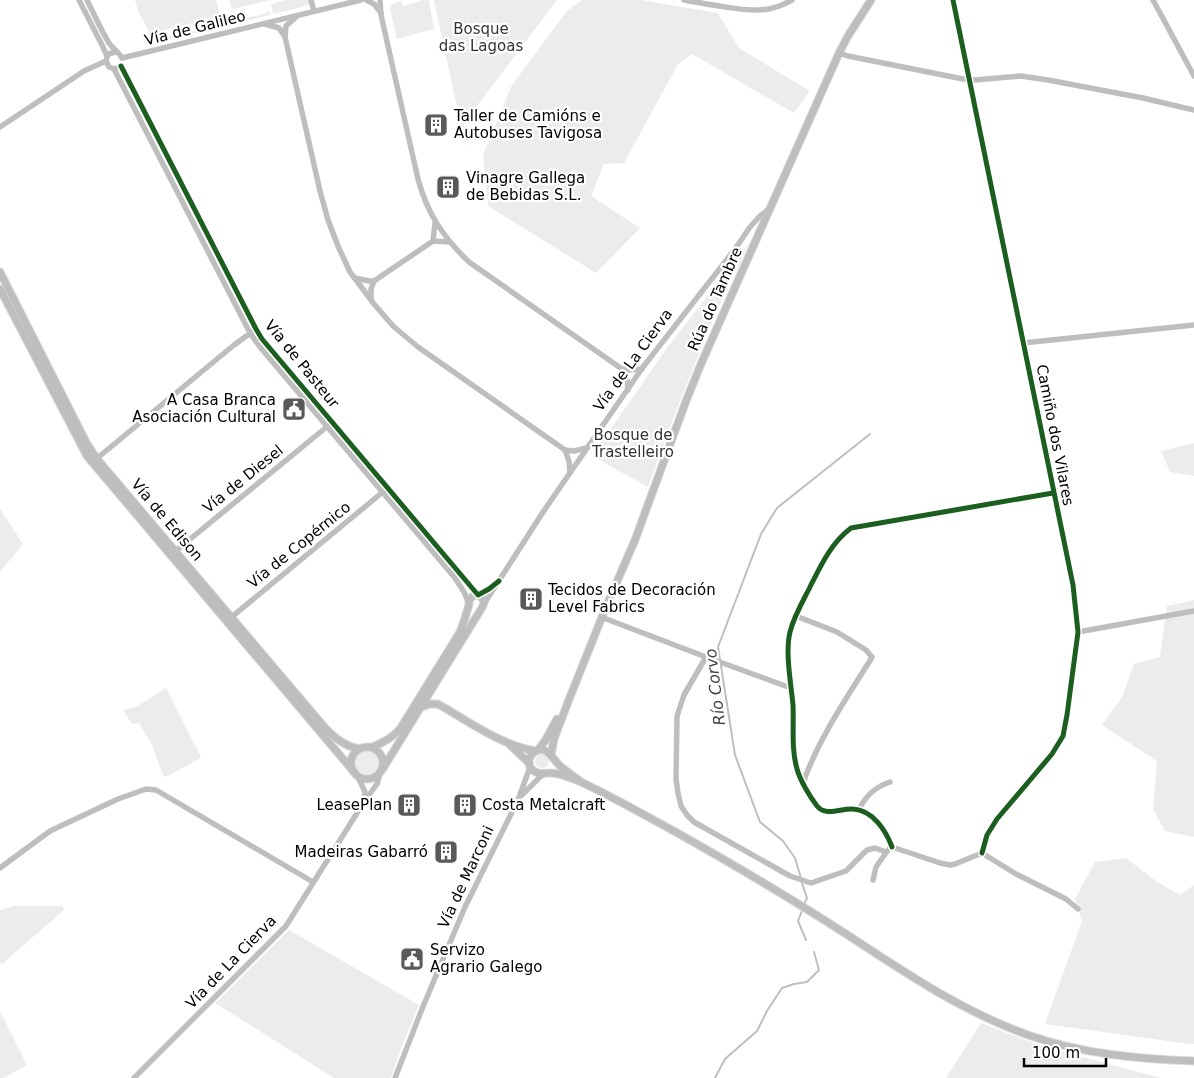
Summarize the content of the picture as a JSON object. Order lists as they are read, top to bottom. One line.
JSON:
{"streets":{"main road":["Rúa do Tambre","Vía de La Cierva","Vía de Edison"],"street":["Vía de Galileo","Vía de Pasteur","Camiño dos Vilares","Vía de Diesel","Vía de Copérnico","Vía de Marconi"]},"crossings":[["Vía de Galileo","Vía de Pasteur"],["Rúa do Tambre","Vía de La Cierva"],["Vía de La Cierva","Vía de Pasteur"],["Vía de La Cierva","Vía de Edison"],["Vía de Pasteur","Vía de Diesel"],["Vía de Pasteur","Vía de Copérnico"],["Vía de Diesel","Vía de Edison"],["Vía de Edison","Vía de Copérnico"]],"water":["Río Corvo"],"parks":["Bosque das Lagoas","Bosque de Trastelleiro"],"places":{"building":["Taller de Camións e Autobuses Tavigosa","Vinagre Gallega de Bebidas S.L.","Tecidos de Decoración Level Fabrics","LeasePlan","Costa Metalcraft","Madeiras Gabarró"],"public building":["A Casa Branca Asociación Cultural","Servizo Agrario Galego"]},"scale_bar":"100 m"}
